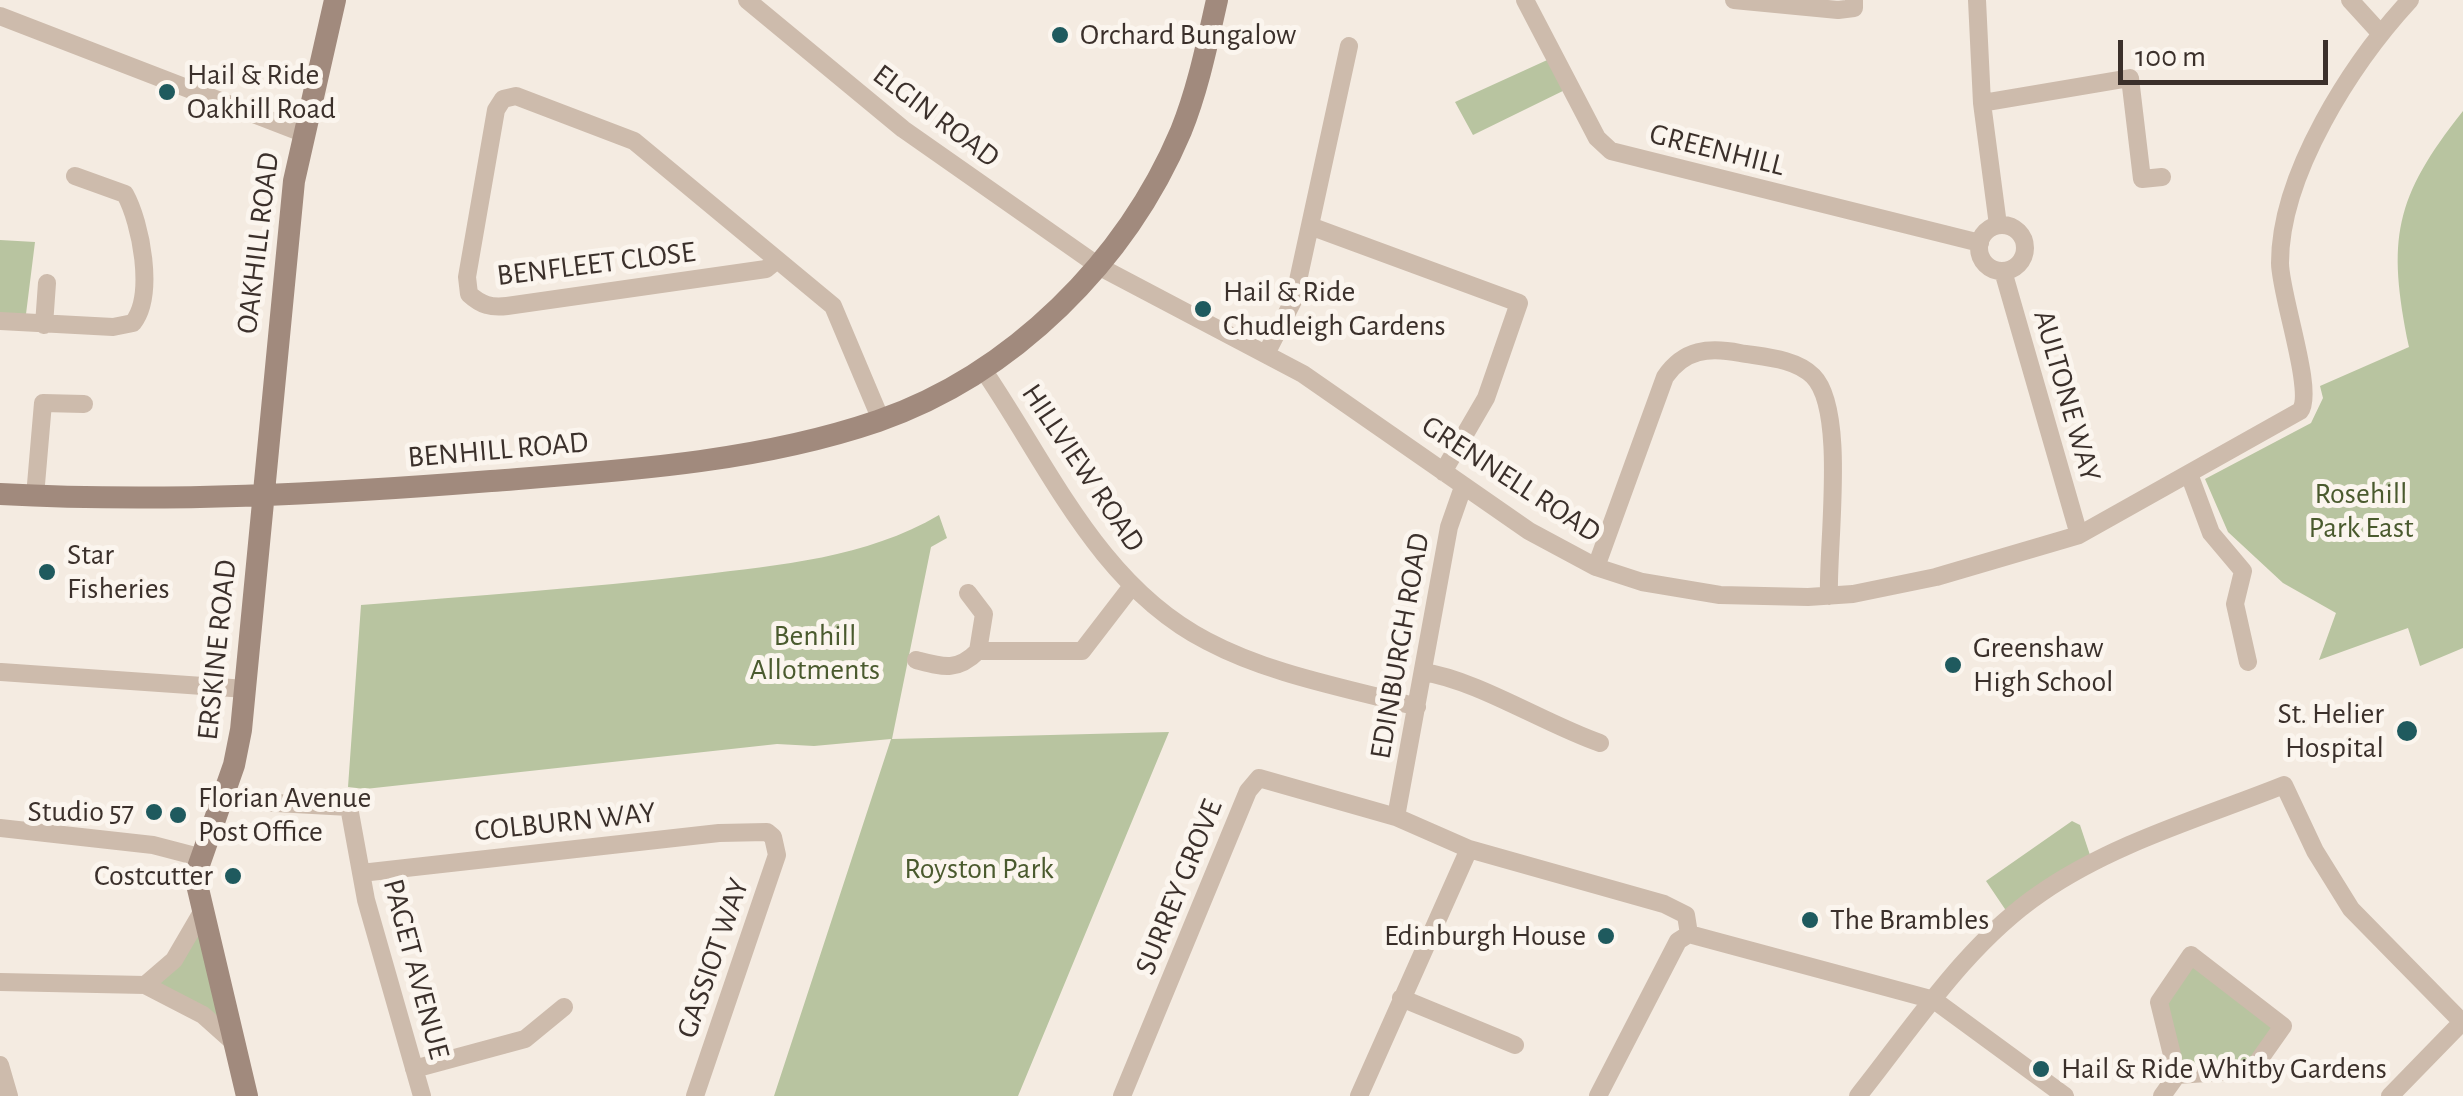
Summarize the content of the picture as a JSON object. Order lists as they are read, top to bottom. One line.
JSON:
{"streets":{"street":["ELGIN ROAD","GREENHILL","OAKHILL ROAD","BENFLEET CLOSE","AULTONE WAY","BENHILL ROAD","HILLVIEW ROAD","GRENNELL ROAD","EDINBURGH ROAD","ERSKINE ROAD","COLBURN WAY","SURREY GROVE","GASSIOT WAY","PAGET AVENUE"]},"crossings":[["ELGIN ROAD","BENHILL ROAD"],["ELGIN ROAD","GRENNELL ROAD"],["GREENHILL","AULTONE WAY"],["OAKHILL ROAD","BENHILL ROAD"],["OAKHILL ROAD","ERSKINE ROAD"],["BENFLEET CLOSE","BENHILL ROAD"],["AULTONE WAY","GRENNELL ROAD"],["BENHILL ROAD","HILLVIEW ROAD"],["BENHILL ROAD","GRENNELL ROAD"],["BENHILL ROAD","ERSKINE ROAD"],["HILLVIEW ROAD","EDINBURGH ROAD"],["GRENNELL ROAD","EDINBURGH ROAD"],["EDINBURGH ROAD","SURREY GROVE"],["ERSKINE ROAD","PAGET AVENUE"],["COLBURN WAY","GASSIOT WAY"],["COLBURN WAY","PAGET AVENUE"]],"parks":["Rosehill Park East","Benhill Allotments","Royston Park"],"places":["Orchard Bungalow","Hail & Ride Oakhill Road","Hail & Ride Chudleigh Gardens","Star Fisheries","Greenshaw High School","St. Helier Hospital","Studio 57","Florian Avenue Post Office","Costcutter","The Brambles","Edinburgh House","Hail & Ride Whitby Gardens"],"scale_bar":"100 m"}
